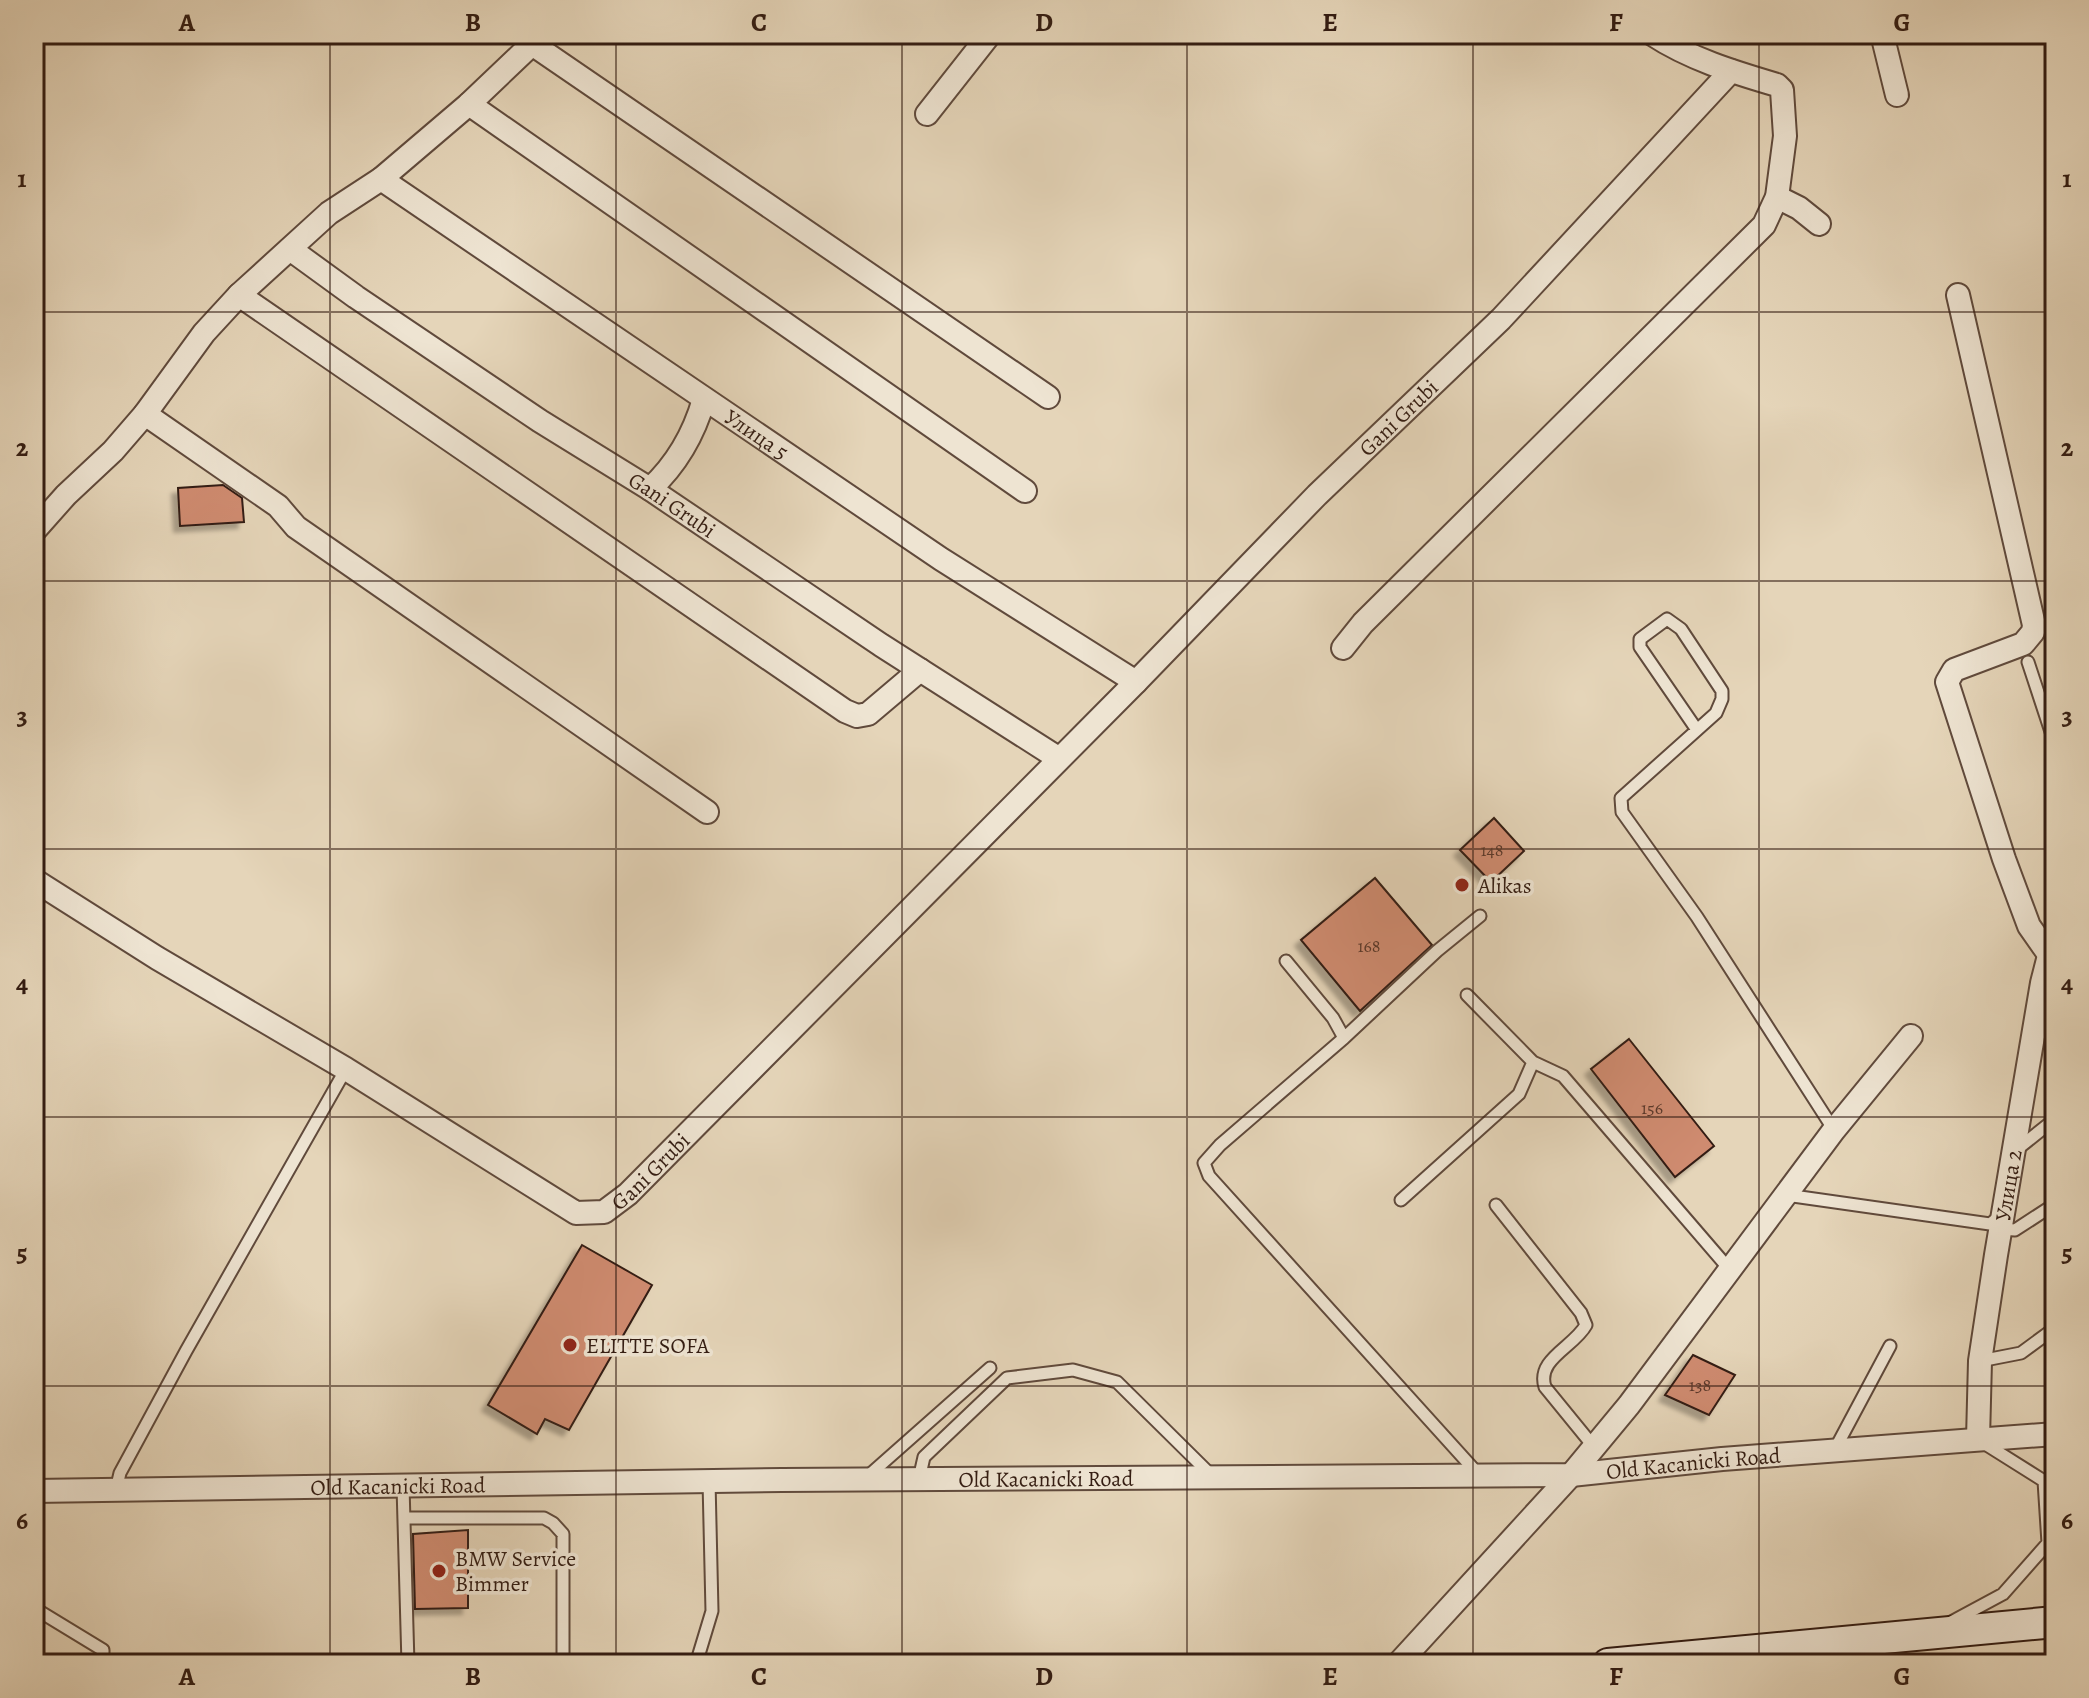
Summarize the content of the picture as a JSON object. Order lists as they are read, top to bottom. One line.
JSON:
{"streets":{"street":["Gani Grubi","Улица 5","Улица 2","Old Kacanicki Road"]},"crossings":[["Gani Grubi","Улица 5"],["Улица 2","Old Kacanicki Road"]],"places":["Alikas","ELITTE SOFA","BMW Service Bimmer"],"house_numbers":["148","168","156","138"],"grid":{"columns":["A","B","C","D","E","F","G"],"rows":["1","2","3","4","5","6"]}}
